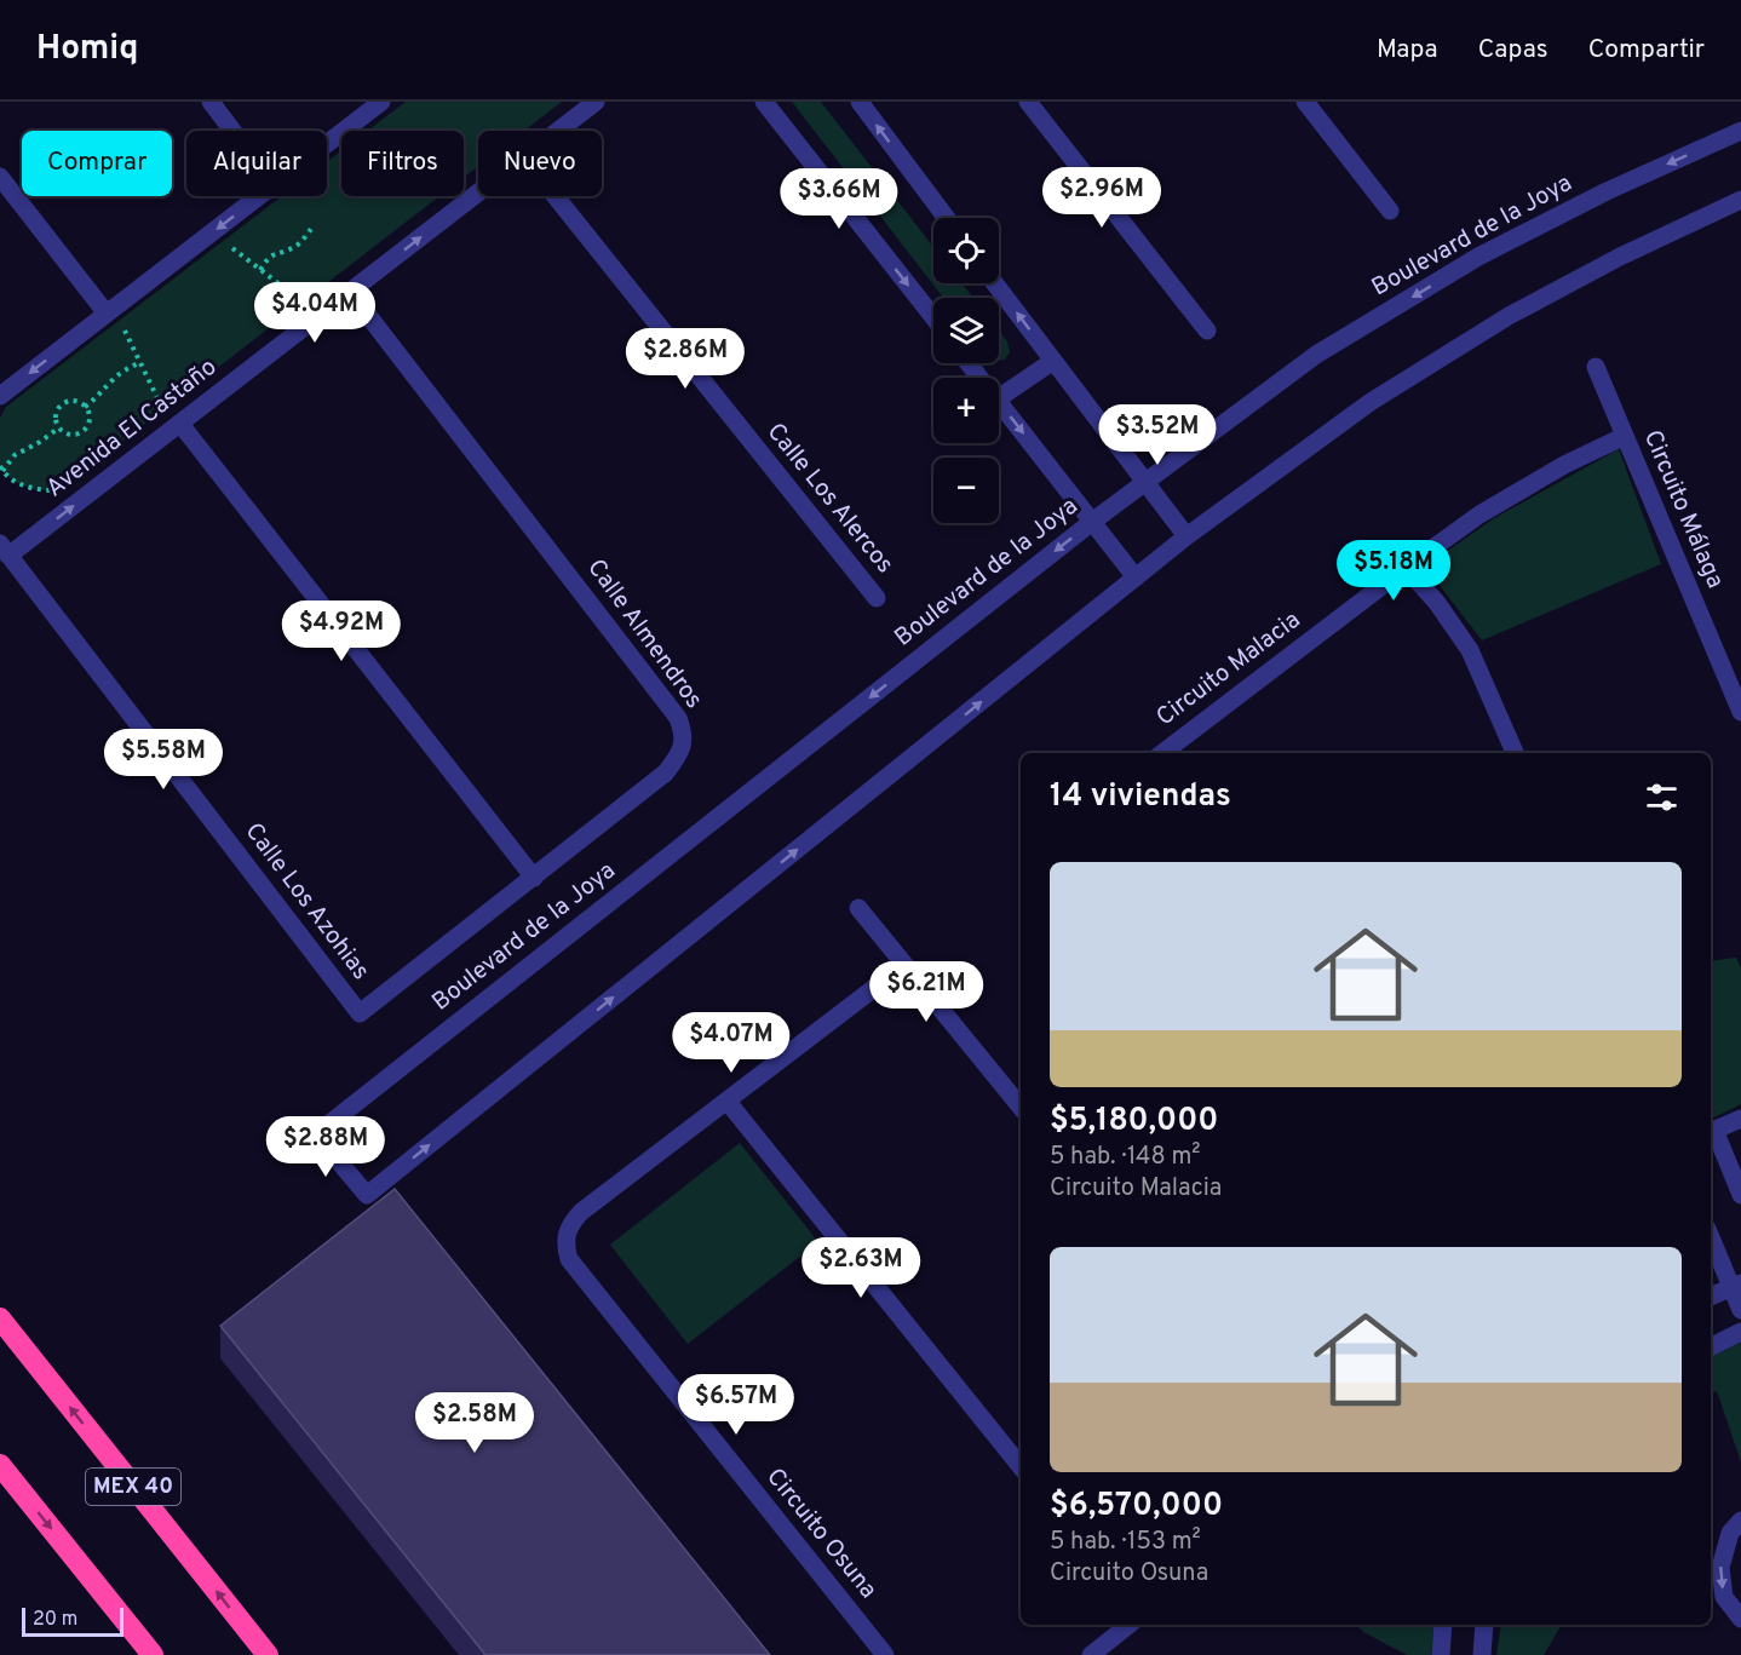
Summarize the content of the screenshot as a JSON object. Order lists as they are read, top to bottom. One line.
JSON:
{"streets":{"highway":["MEX 40"],"street":["Boulevard de la Joya","Avenida El Castaño","Calle Los Alercos","Circuito Málaga","Calle Almendros","Circuito Malacia","Calle Los Azohias","Circuito Osuna"]},"crossings":[["Avenida El Castaño","Calle Almendros"],["Avenida El Castaño","Calle Los Azohias"],["Circuito Málaga","Circuito Malacia"],["Calle Almendros","Calle Los Azohias"]],"scale_bar":"20 m","page":{"header":"Homiq","nav":["Mapa","Capas","Compartir"],"chip":["Comprar","Alquilar","Filtros","Nuevo"],"price":["$2.96M","$3.66M","$4.04M","$2.86M","$3.52M","$5.18M","$4.92M","$5.58M","$6.21M","$4.07M","$2.88M","$2.63M","$6.57M","$2.58M"],"map_buttons":["+","−"],"heading":"14 viviendas","list":[{"name":"$5,180,000","note":"5 hab. · 148 m² · Circuito Malacia"},{"name":"$6,570,000","note":"5 hab. · 153 m² · Circuito Osuna"}],"scale":"20 m"}}
